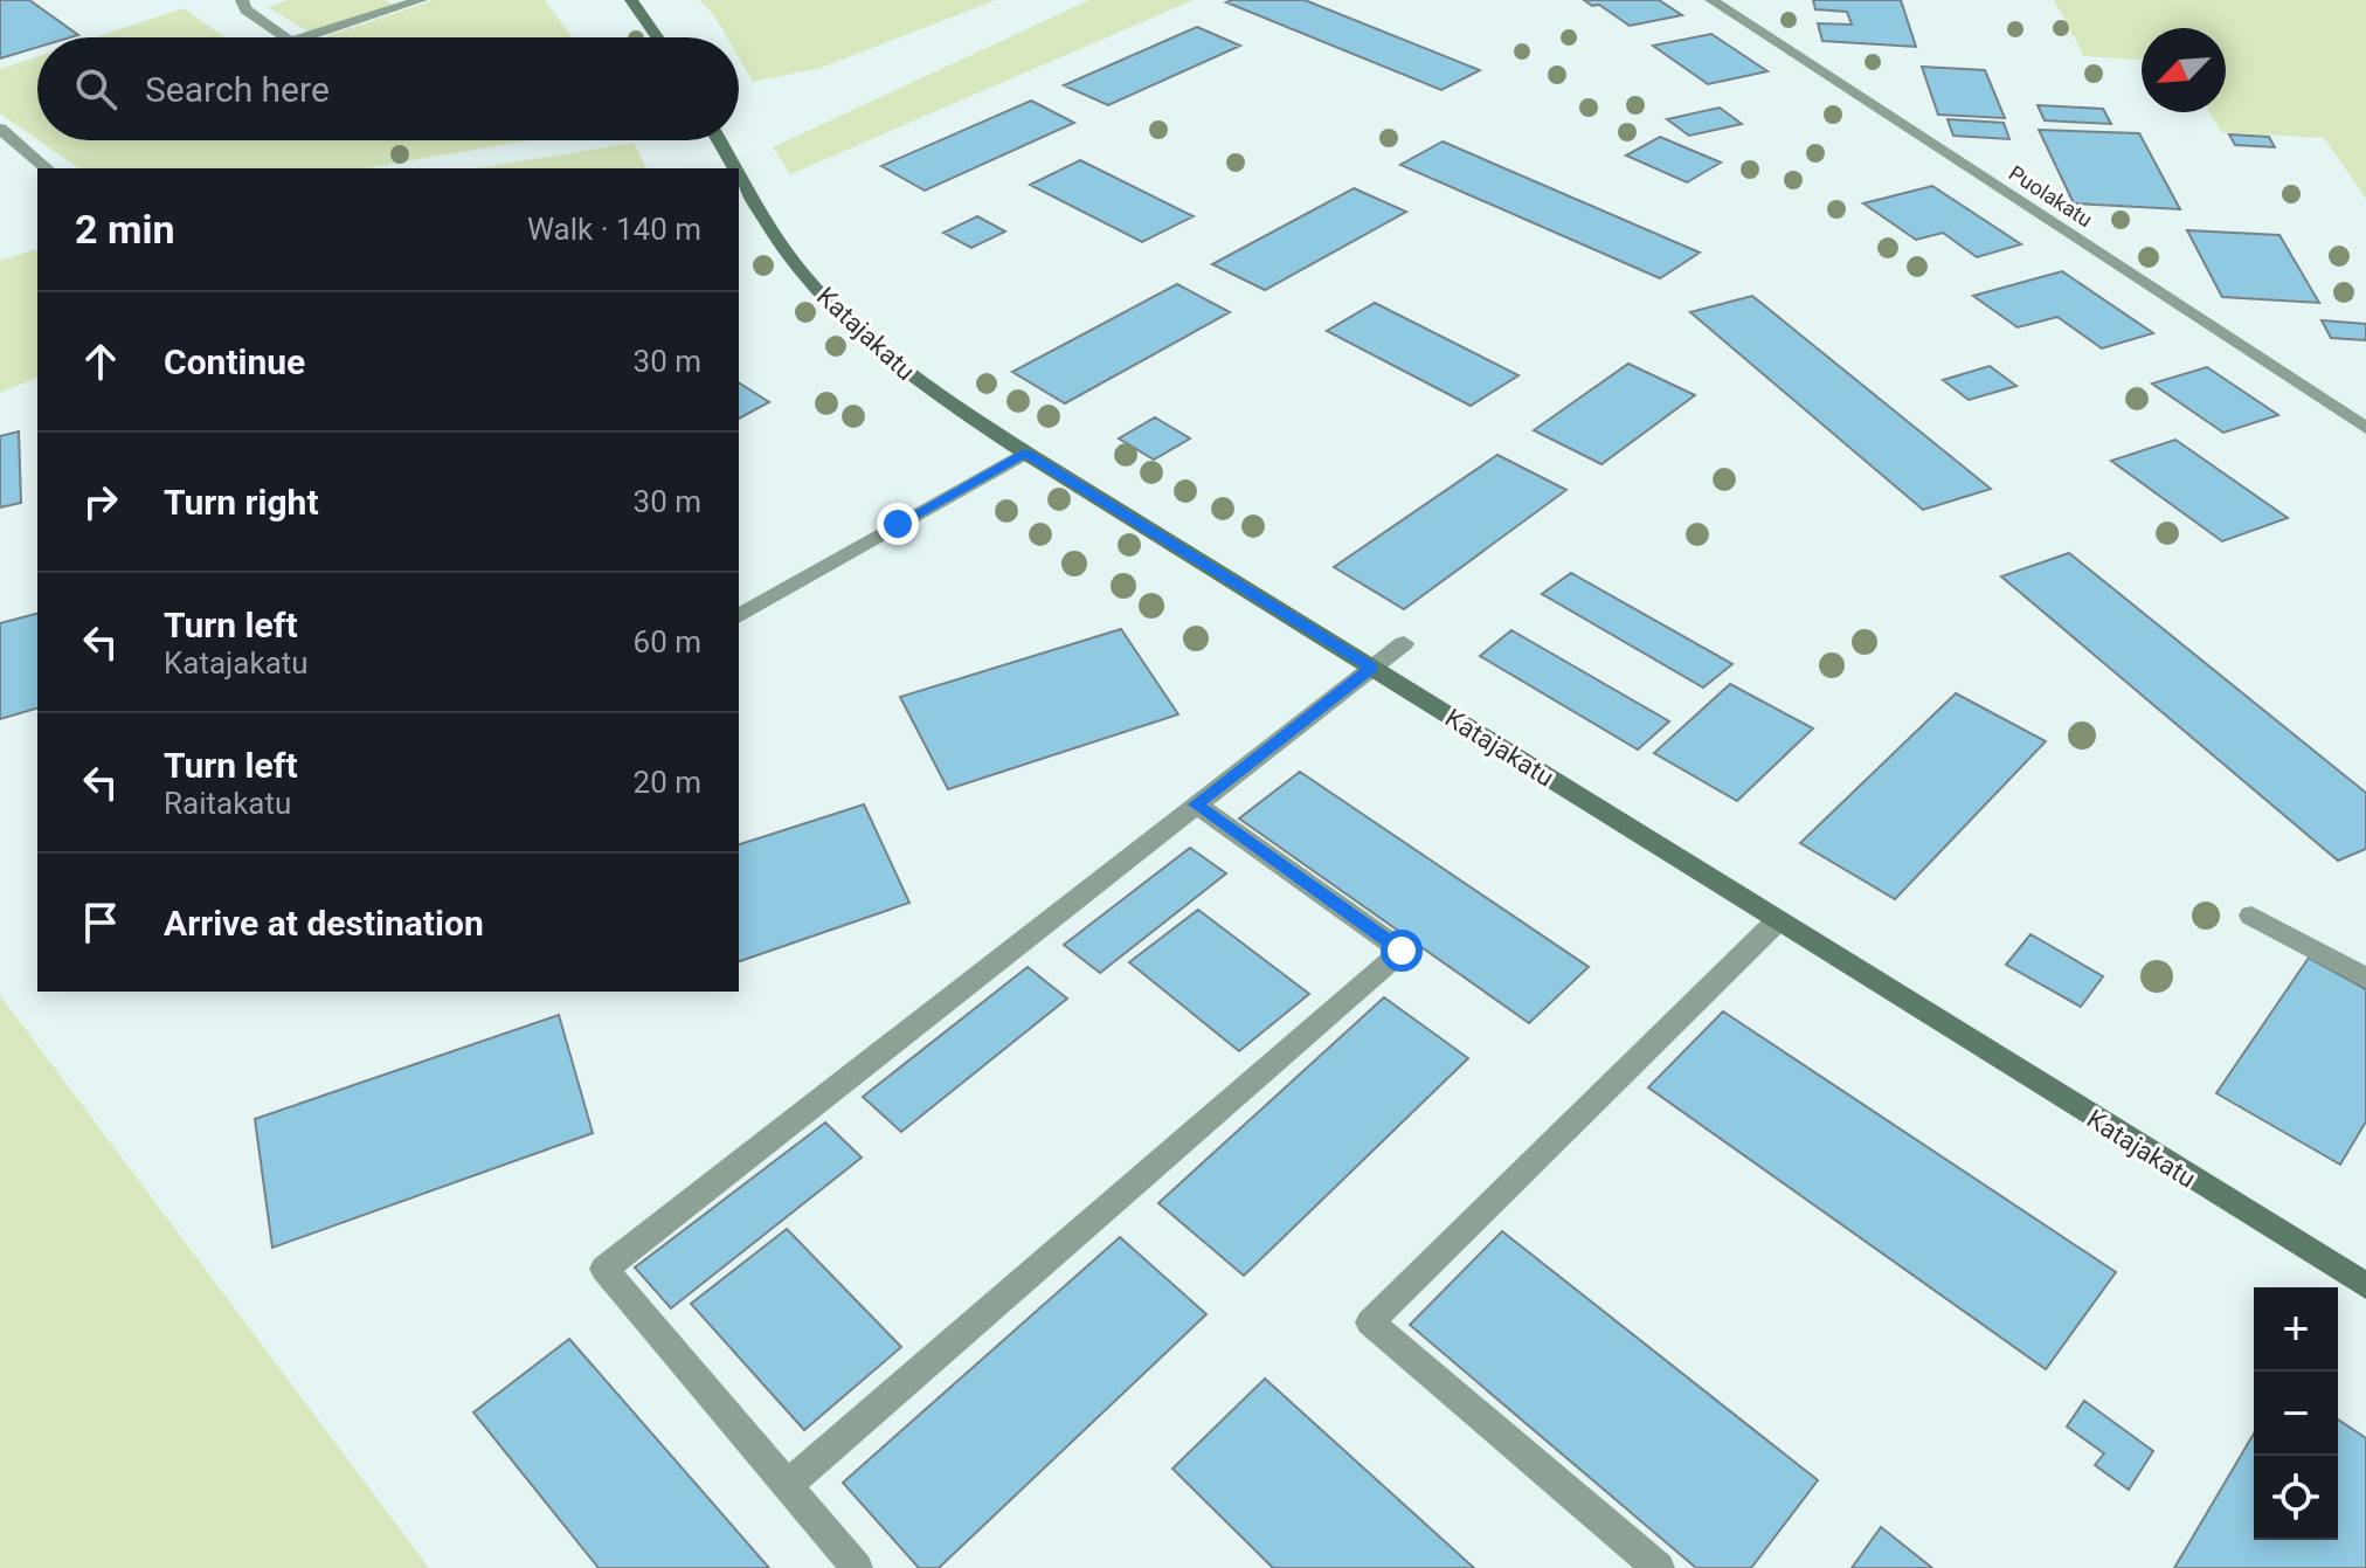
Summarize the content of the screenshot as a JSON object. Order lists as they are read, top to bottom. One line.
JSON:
{"streets":{"street":["Puolakatu","Katajakatu"]},"north":"bottom left","page":{"search":"Search here","heading":["2 min","Walk · 140 m"],"list":[["Continue","30 m"],["Turn right","30 m"],["Turn left","Katajakatu","60 m"],["Turn left","Raitakatu","20 m"],"Arrive at destination"],"map_buttons":["+","−"]}}
